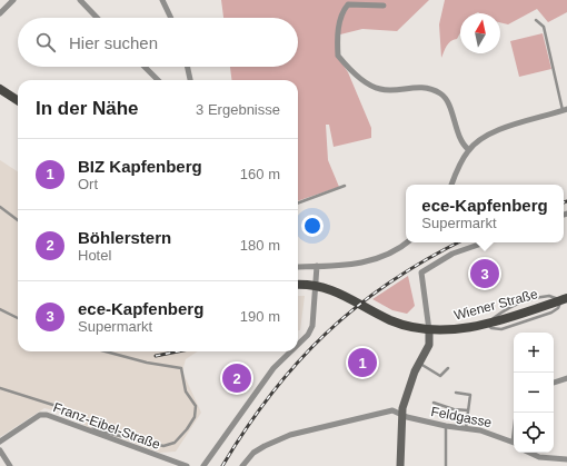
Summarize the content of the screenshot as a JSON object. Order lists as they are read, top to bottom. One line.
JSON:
{"streets":{"main road":["Wiener Straße"],"street":["Feldgasse","Franz-Eibel-Straße"]},"north":"top","page":{"search":"Hier suchen","heading":["In der Nähe","3 Ergebnisse"],"list":[{"mark":"1","name":"BIZ Kapfenberg","note":"Ort","value":"160 m"},{"mark":"2","name":"Böhlerstern","note":"Hotel","value":"180 m"},{"mark":"3","name":"ece-Kapfenberg","note":"Supermarkt","value":"190 m"}],"popup":["ece-Kapfenberg","Supermarkt"],"pins":["3","1","2"],"map_buttons":["+","−"]}}
